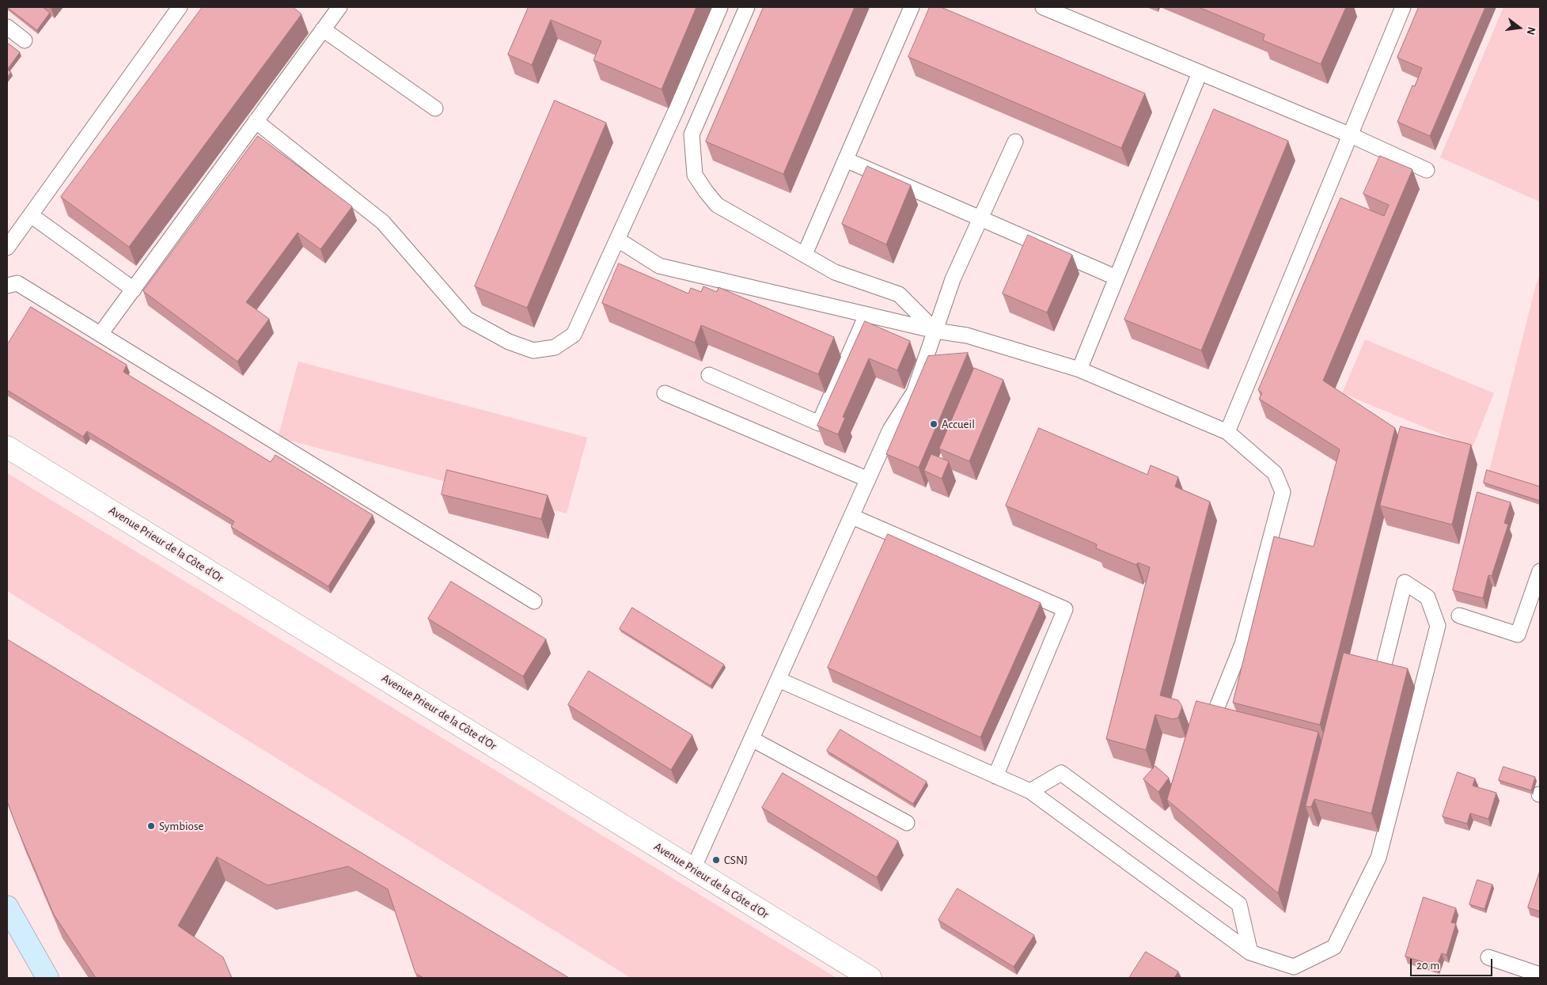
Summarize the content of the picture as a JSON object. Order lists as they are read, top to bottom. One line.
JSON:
{"streets":{"street":["Avenue Prieur de la Côte d'Or"]},"places":["Accueil","Symbiose","CSNJ"],"scale_bar":"20 m","north":"right"}
